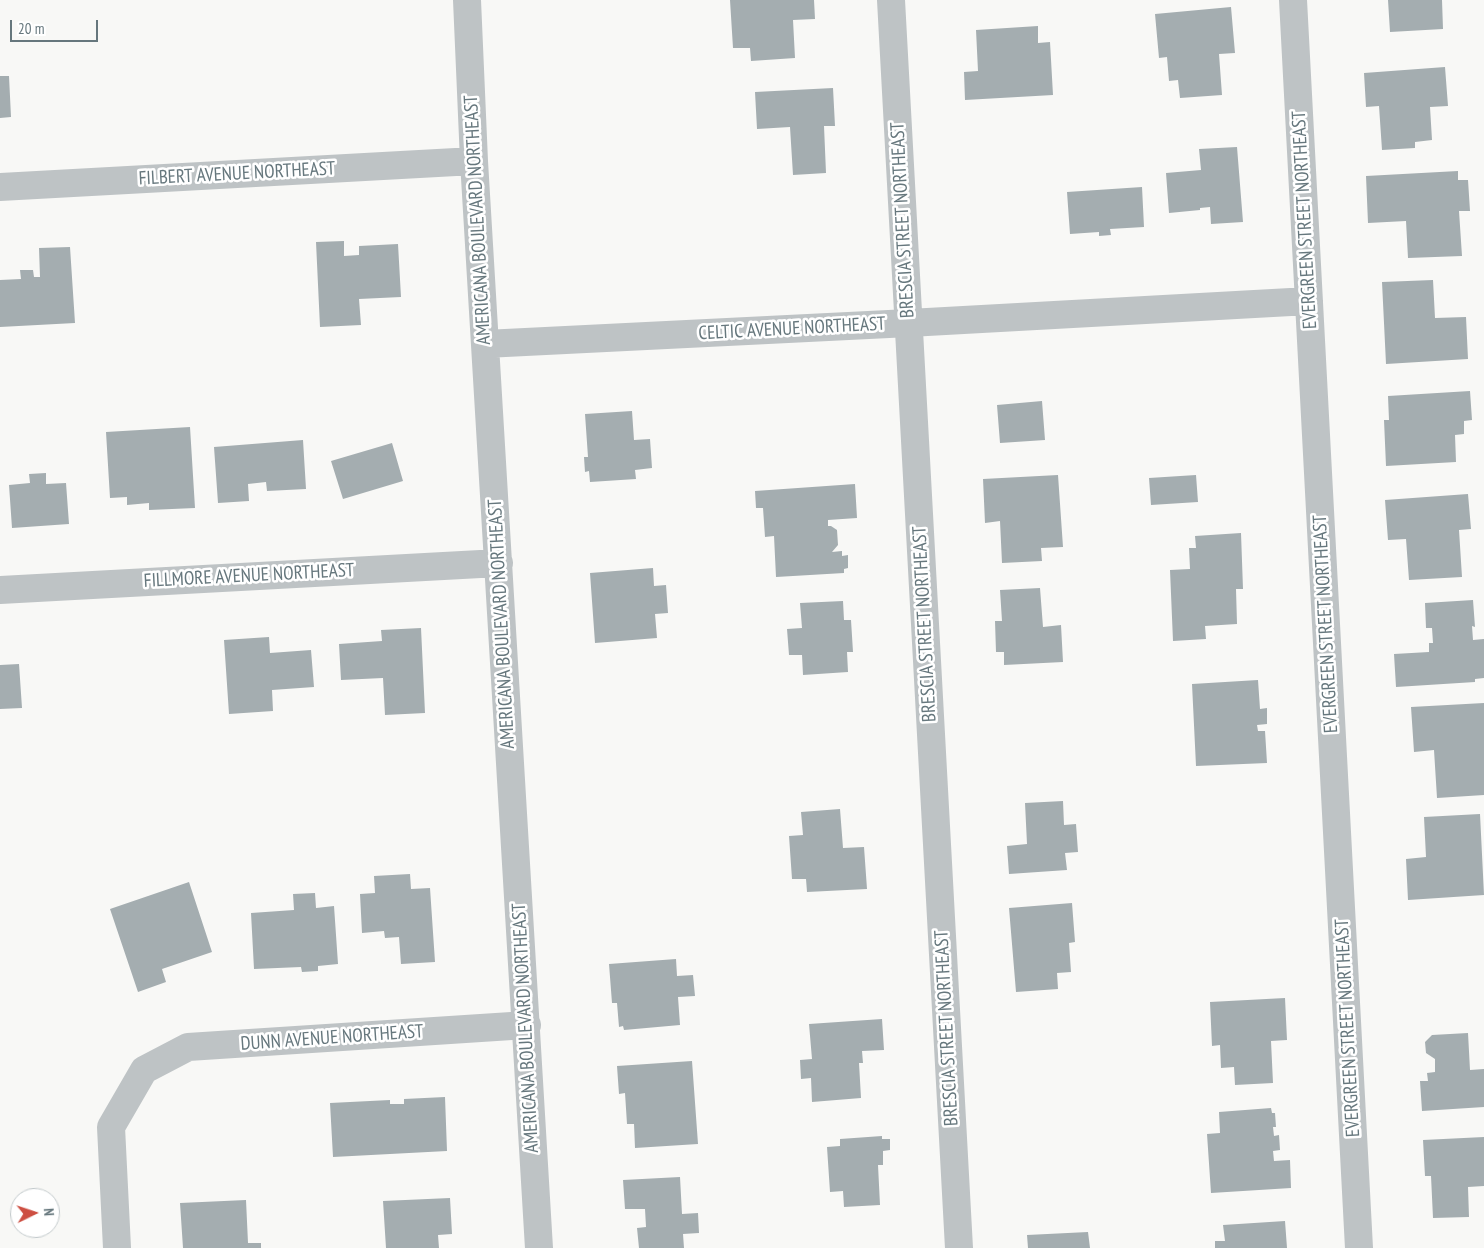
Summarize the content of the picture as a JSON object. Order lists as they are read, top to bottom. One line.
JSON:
{"streets":{"street":["FILBERT AVENUE NORTHEAST","AMERICANA BOULEVARD NORTHEAST","BRESCIA STREET NORTHEAST","EVERGREEN STREET NORTHEAST","CELTIC AVENUE NORTHEAST","FILLMORE AVENUE NORTHEAST","DUNN AVENUE NORTHEAST"]},"crossings":[["FILBERT AVENUE NORTHEAST","AMERICANA BOULEVARD NORTHEAST"],["AMERICANA BOULEVARD NORTHEAST","CELTIC AVENUE NORTHEAST"],["AMERICANA BOULEVARD NORTHEAST","FILLMORE AVENUE NORTHEAST"],["AMERICANA BOULEVARD NORTHEAST","DUNN AVENUE NORTHEAST"],["BRESCIA STREET NORTHEAST","CELTIC AVENUE NORTHEAST"],["EVERGREEN STREET NORTHEAST","CELTIC AVENUE NORTHEAST"]],"scale_bar":"20 m","north":"right"}
